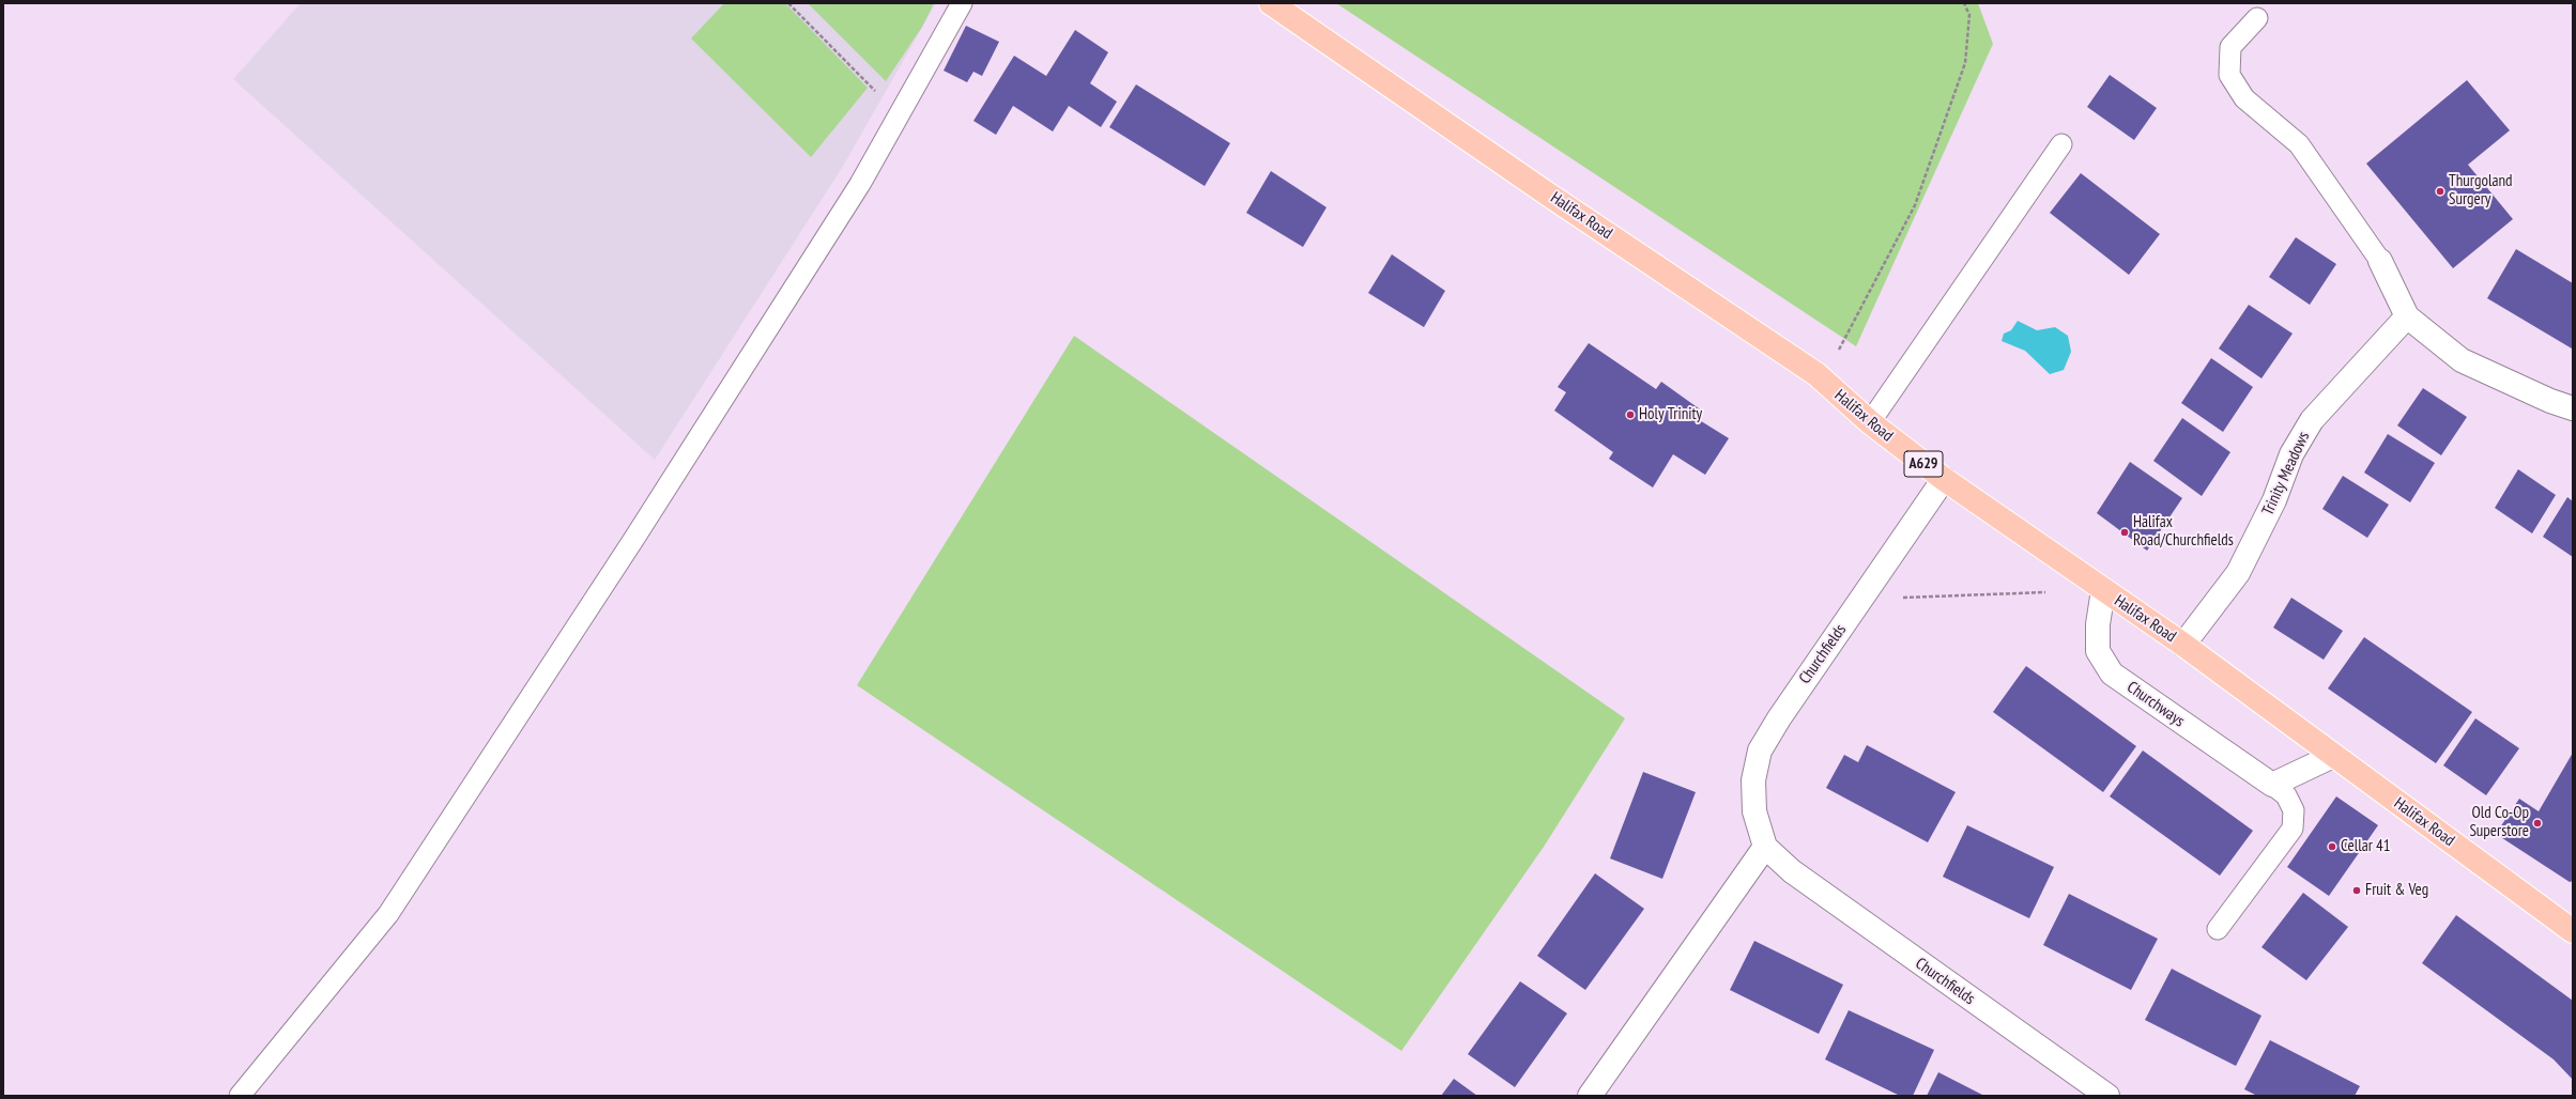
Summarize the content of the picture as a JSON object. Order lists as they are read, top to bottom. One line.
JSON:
{"streets":{"highway":["Halifax Road","A629"],"street":["Trinity Meadows","Churchfields","Churchways"]},"crossings":[["Halifax Road","Trinity Meadows"],["Halifax Road","Churchfields"],["Halifax Road","Churchways"]],"places":["Thurgoland Surgery","Holy Trinity","Halifax Road/Churchfields","Old Co-Op Superstore","Cellar 41","Fruit & Veg"]}
